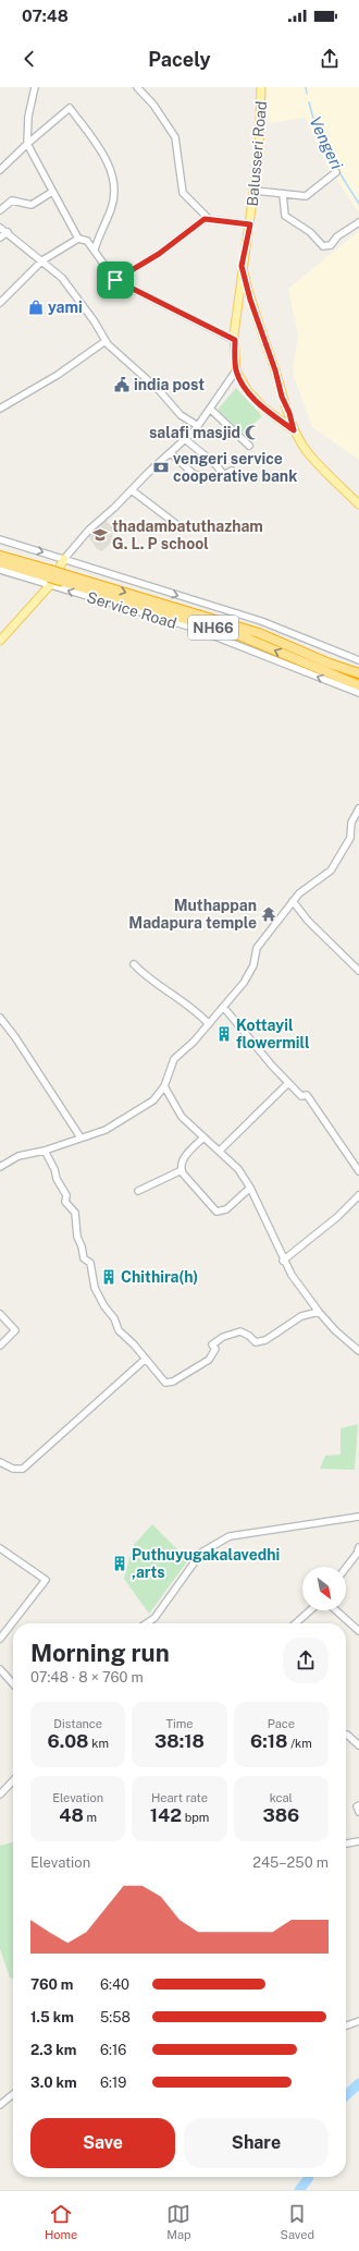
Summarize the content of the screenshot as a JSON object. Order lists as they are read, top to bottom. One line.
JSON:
{"streets":{"highway":["NH66"],"main road":["Balusseri Road"],"street":["Service Road"]},"crossings":[["Service Road","NH66"]],"water":["Vengeri"],"places":{"shop":["yami"],"public building":["india post"],"mosque":["salafi masjid"],"bank":["vengeri service cooperative bank"],"school or university":["thadambatuthazham G. L. P school"],"temple":["Muthappan Madapura temple"],"building":["Kottayil flowermill","Chithira(h)","Puthuyugakalavedhi ,arts"]},"north":"bottom right","page":{"status":"07:48","header":"Pacely","heading":["Morning run","07:48 · 8 × 760 m"],"stats":[["Distance","6.08 km"],["Time","38:18"],["Pace","6:18 /km"],["Elevation","48 m"],["Heart rate","142 bpm"],["kcal","386"]],"chart":["Elevation","245–250 m"],"list":[{"name":"760 m","note":"6:40"},{"name":"1.5 km","note":"5:58"},{"name":"2.3 km","note":"6:16"},{"name":"3.0 km","note":"6:19"}],"buttons":["Save","Share"],"tabs":["Home","Map","Saved"]}}
